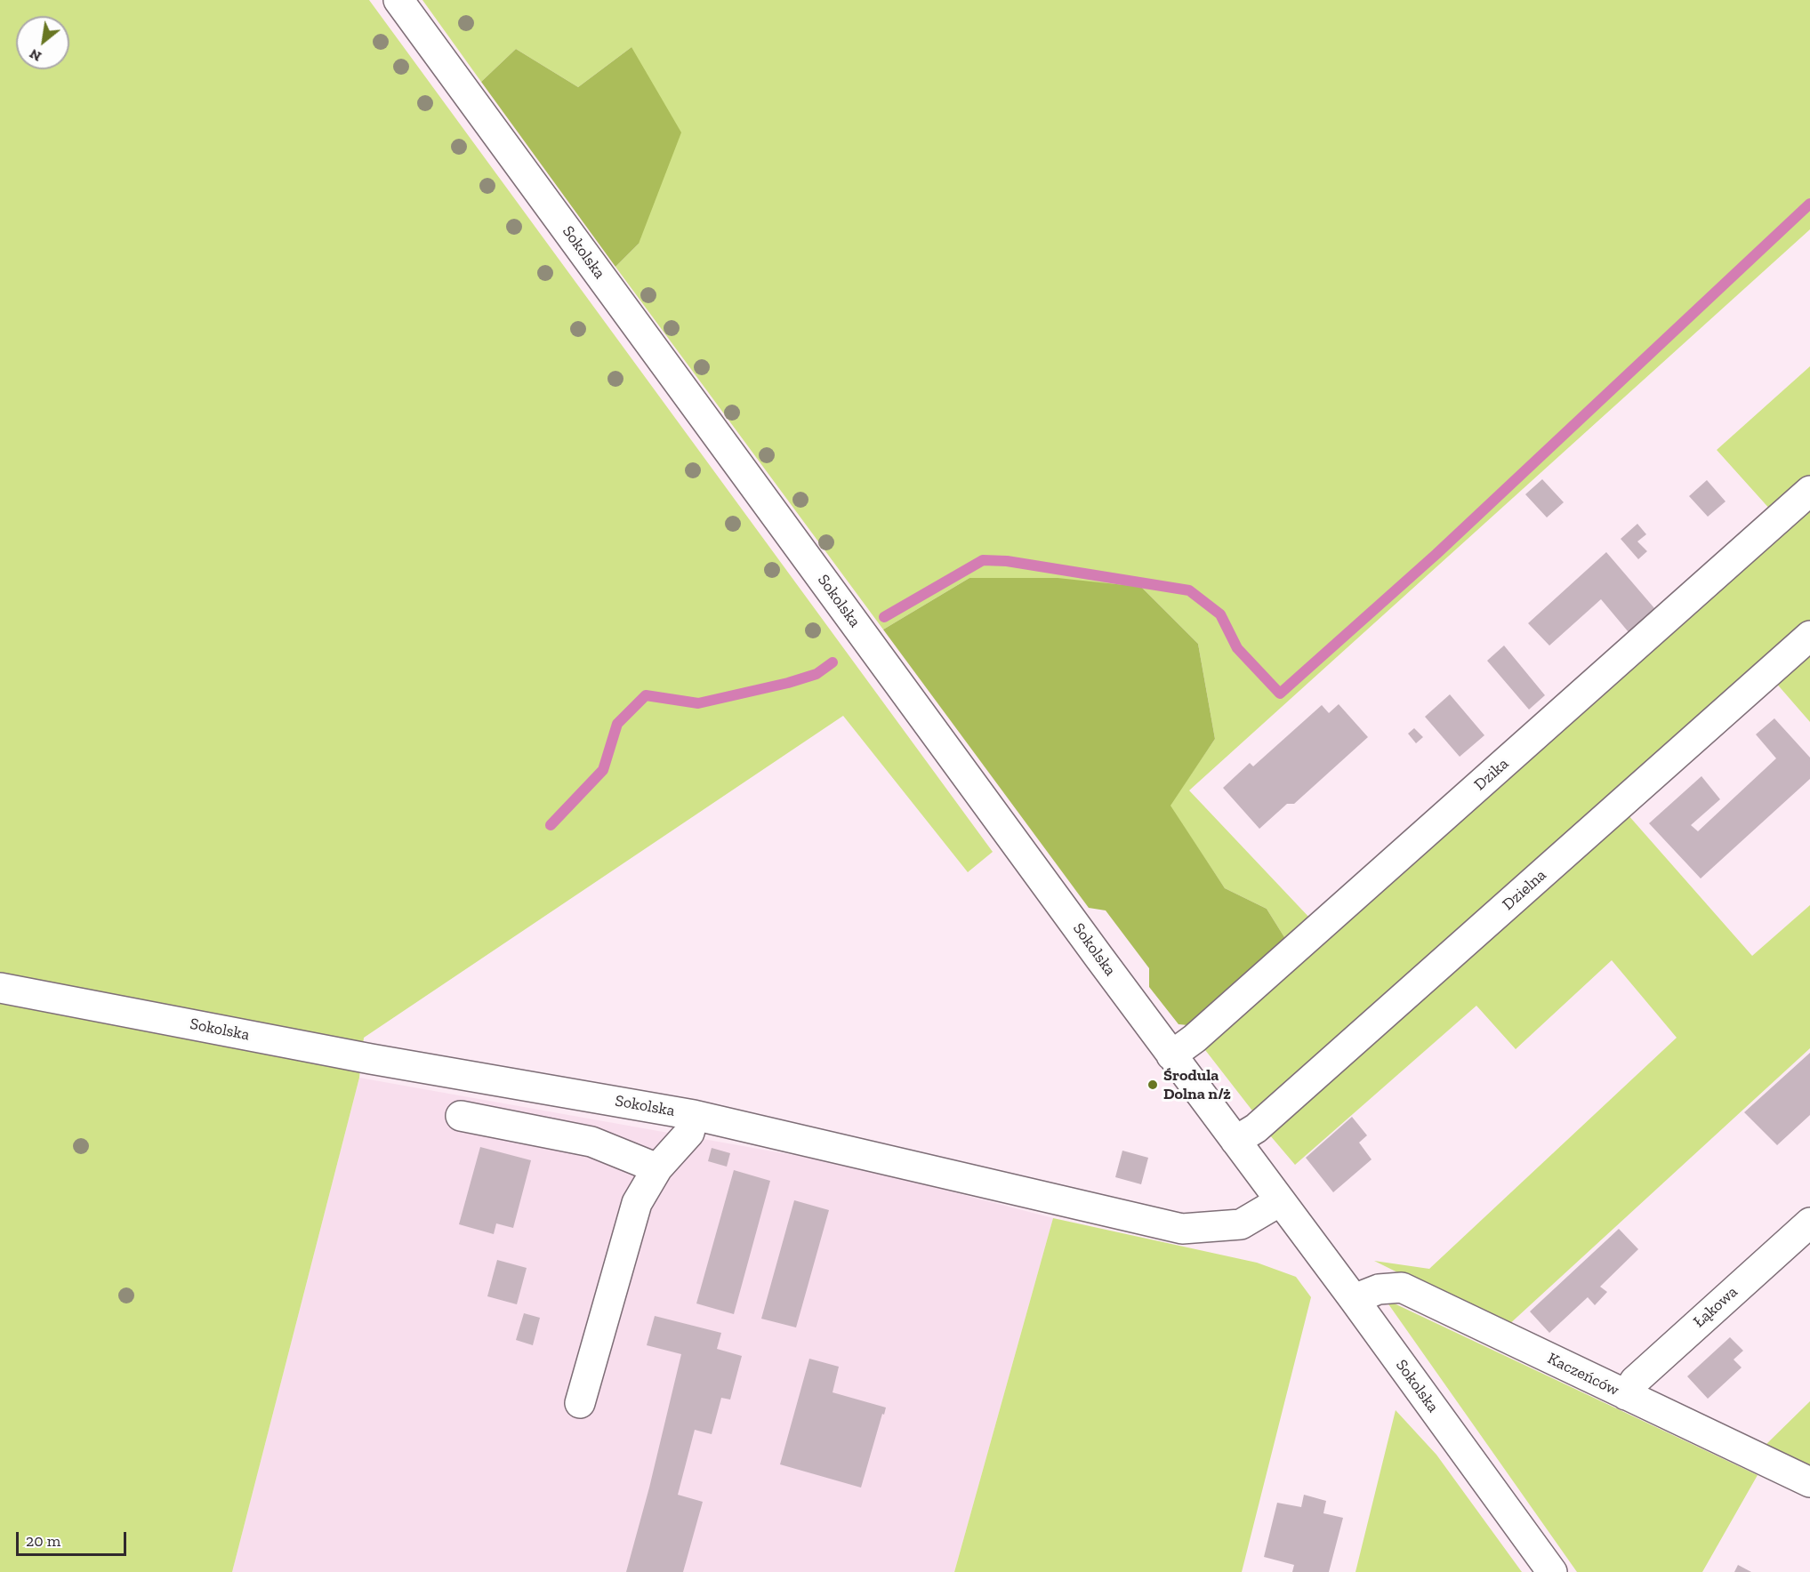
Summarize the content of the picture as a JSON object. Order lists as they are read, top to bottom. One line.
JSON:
{"streets":{"street":["Sokolska","Dzika","Dzielna","Łąkowa","Kaczeńców"]},"crossings":[["Sokolska","Dzika"],["Sokolska","Dzielna"],["Sokolska","Kaczeńców"],["Łąkowa","Kaczeńców"]],"places":["Środula Dolna n/ż"],"scale_bar":"20 m","north":"bottom left"}
